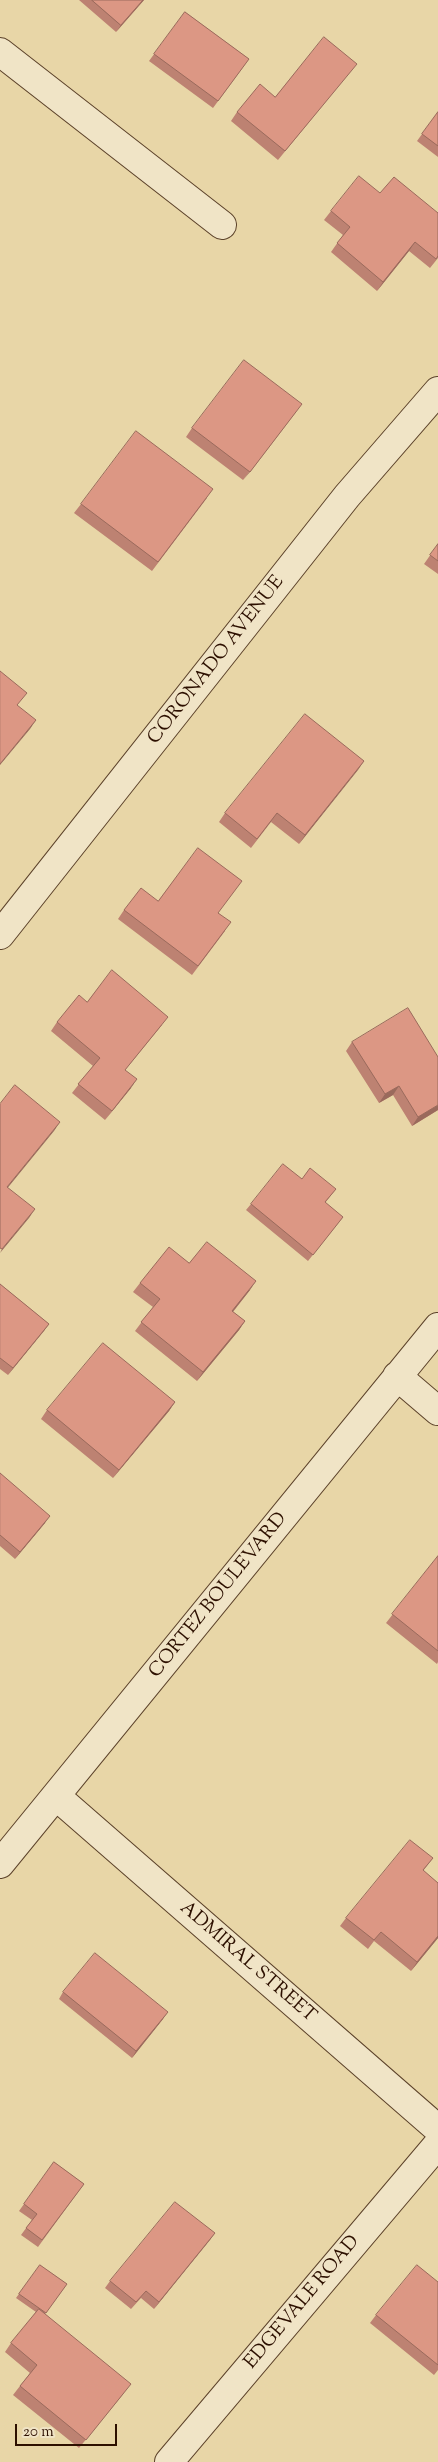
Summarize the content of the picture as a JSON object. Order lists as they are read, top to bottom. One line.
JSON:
{"streets":{"street":["CORONADO AVENUE","CORTEZ BOULEVARD","ADMIRAL STREET","EDGEVALE ROAD"]},"crossings":[["CORTEZ BOULEVARD","ADMIRAL STREET"]],"scale_bar":"20 m"}
